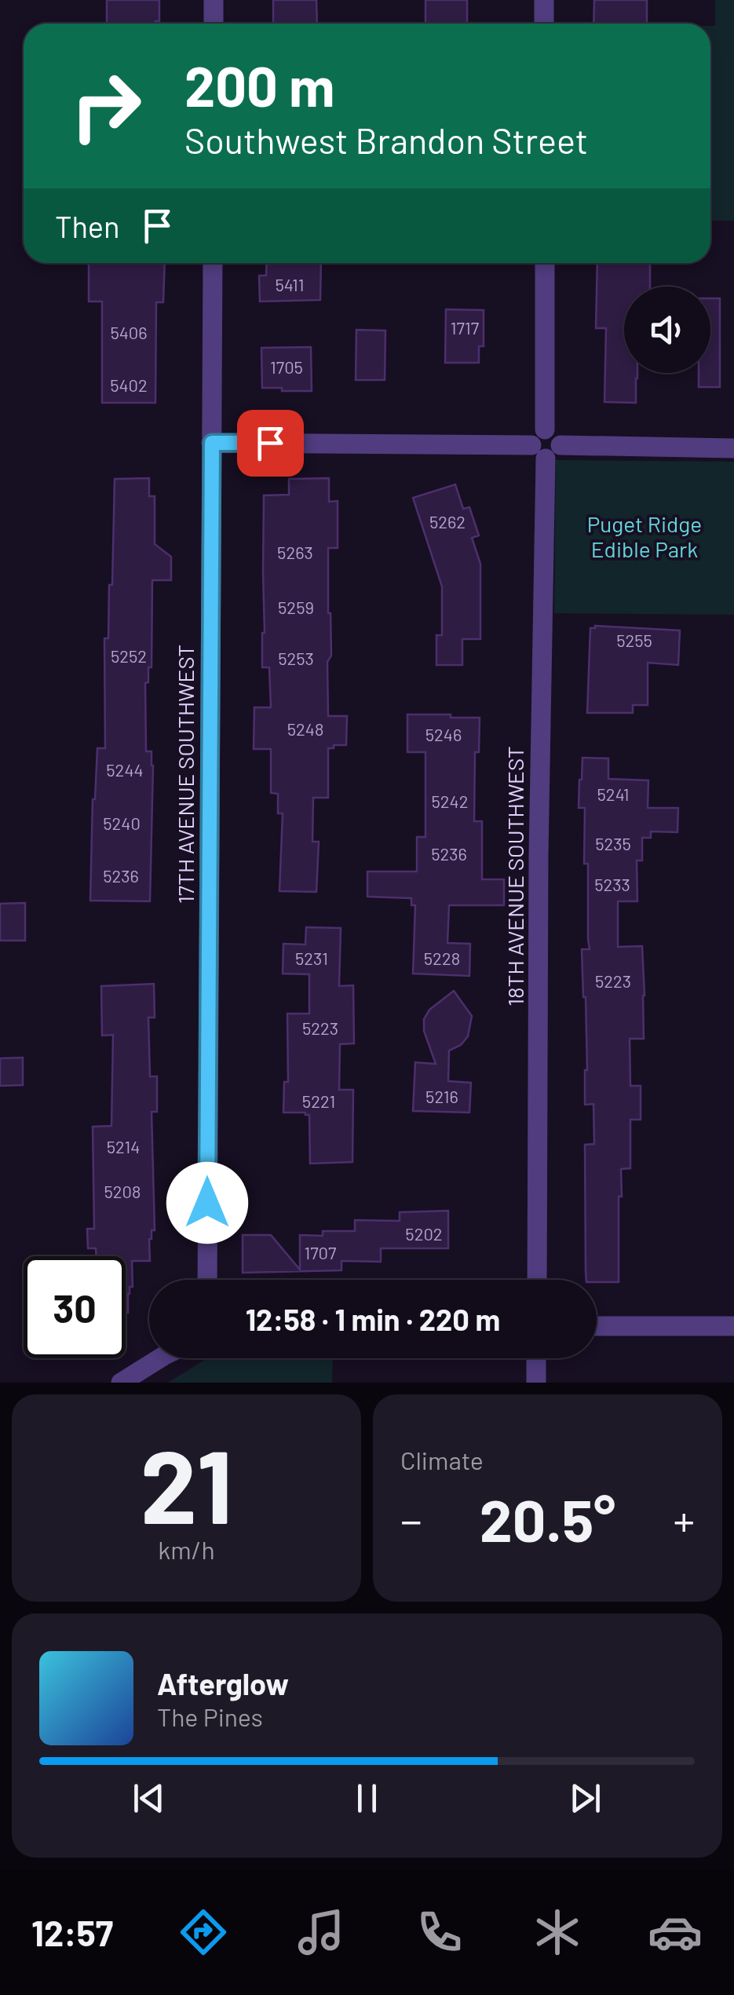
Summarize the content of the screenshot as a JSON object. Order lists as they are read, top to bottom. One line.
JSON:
{"streets":{"street":["17TH AVENUE SOUTHWEST","18TH AVENUE SOUTHWEST"]},"parks":["Puget Ridge Edible Park"],"house_numbers":["5411","1717","5406","1705","5402","5262","5263","5259","5255","5252","5253","5248","5246","5244","5241","5242","5240","5235","5236","5236","5233","5231","5228","5223","5223","5216","5221","5214","5208","5202","1707"],"page":{"turn":["200 m","Southwest Brandon Street"],"then":"Then","limit":"30","trip":"12:58 · 1 min · 220 m","tile":[["21","km/h"],"Climate"],"heat":["−","20.5°","+"],"song":["Afterglow","The Pines"],"tabs":"12:57"}}
